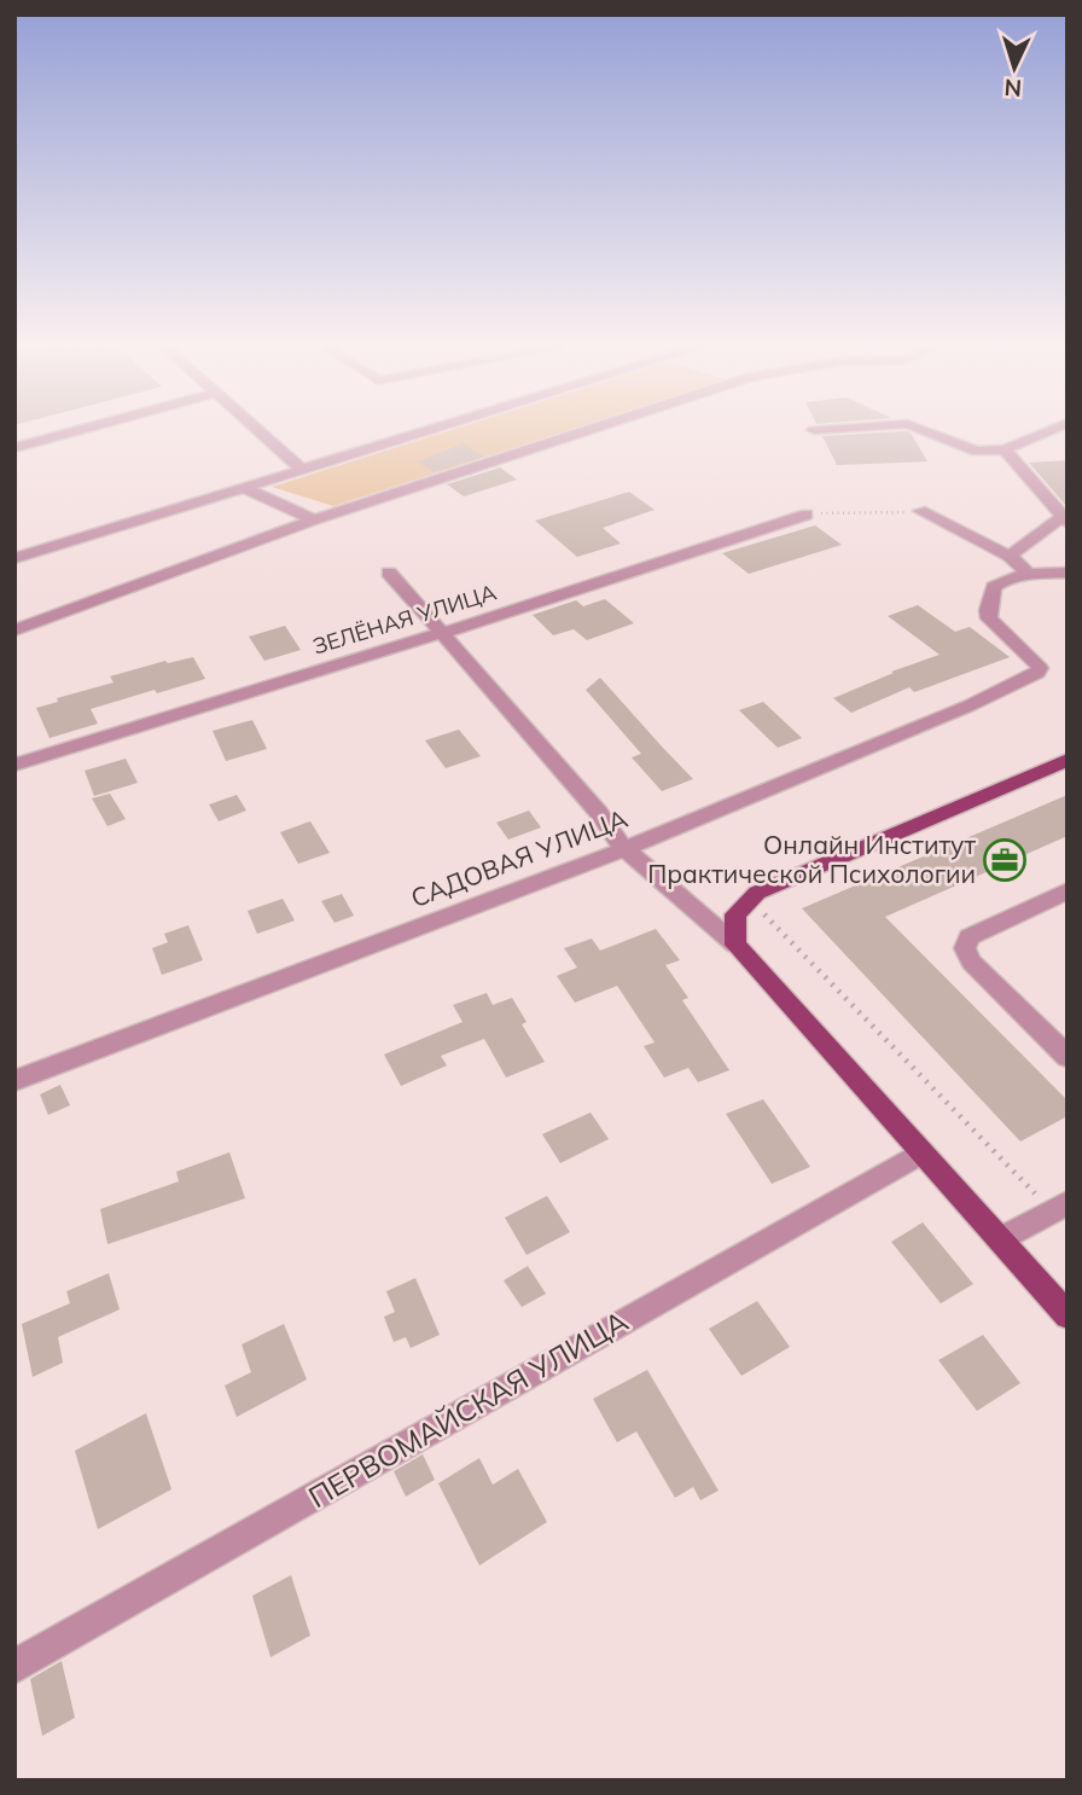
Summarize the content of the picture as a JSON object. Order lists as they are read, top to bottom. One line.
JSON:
{"streets":{"street":["ЗЕЛЁНАЯ УЛИЦА","САДОВАЯ УЛИЦА","ПЕРВОМАЙСКАЯ УЛИЦА"]},"places":{"office":["Онлайн Институт Практической Психологии"]},"north":"bottom"}
